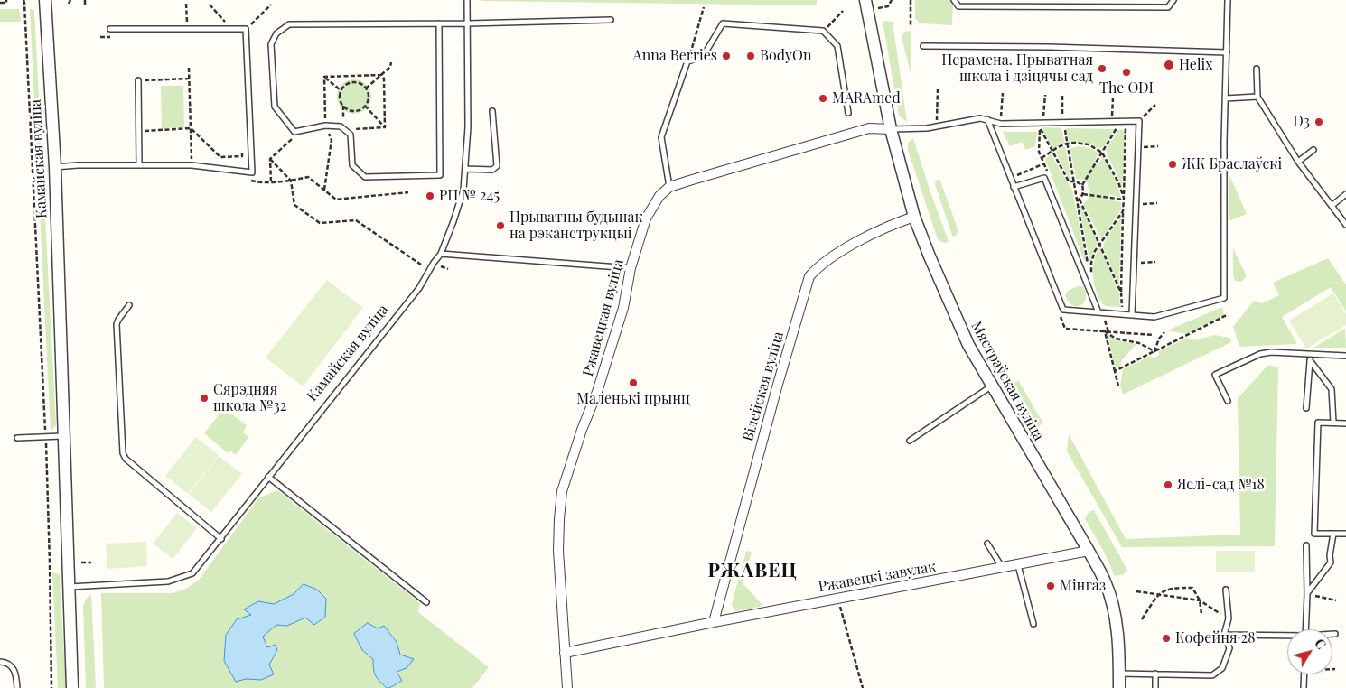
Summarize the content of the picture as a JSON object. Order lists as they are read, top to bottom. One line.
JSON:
{"streets":{"street":["Камайская вуліца","Ржавецкая вуліца","Мястраўская вуліца","Вілейская вуліца","Ржавецкі завулак"]},"crossings":[["Ржавецкая вуліца","Ржавецкі завулак"],["Мястраўская вуліца","Вілейская вуліца"],["Мястраўская вуліца","Ржавецкі завулак"],["Вілейская вуліца","Ржавецкі завулак"]],"districts":["РЖАВЕЦ"],"places":["Anna Berries","BodyOn","Helix","Перамена. Прыватная школа і дзіцячы сад","The ODI","MARAmed","D3","ЖК Браслаўскі","РП № 245","Прыватны будынак на рэканструкцыі","Маленькі прынц","Сярэдняя школа №32","Яслі-сад №18","Мінгаз","Кофейня 28"],"north":"top right"}
